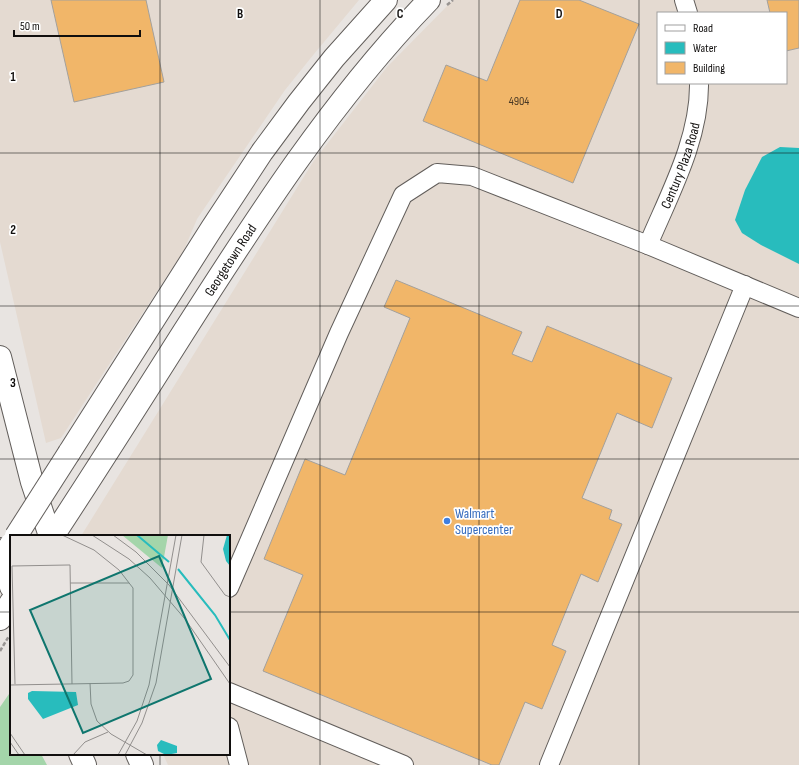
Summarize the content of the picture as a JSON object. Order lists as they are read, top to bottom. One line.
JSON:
{"streets":{"main road":["Georgetown Road"],"street":["Century Plaza Road"]},"places":["Walmart Supercenter"],"house_numbers":["4904"],"legend":["Road","Water","Building"],"scale_bar":"50 m","grid":{"columns":["B","C","D"],"rows":["1","2","3"]}}
